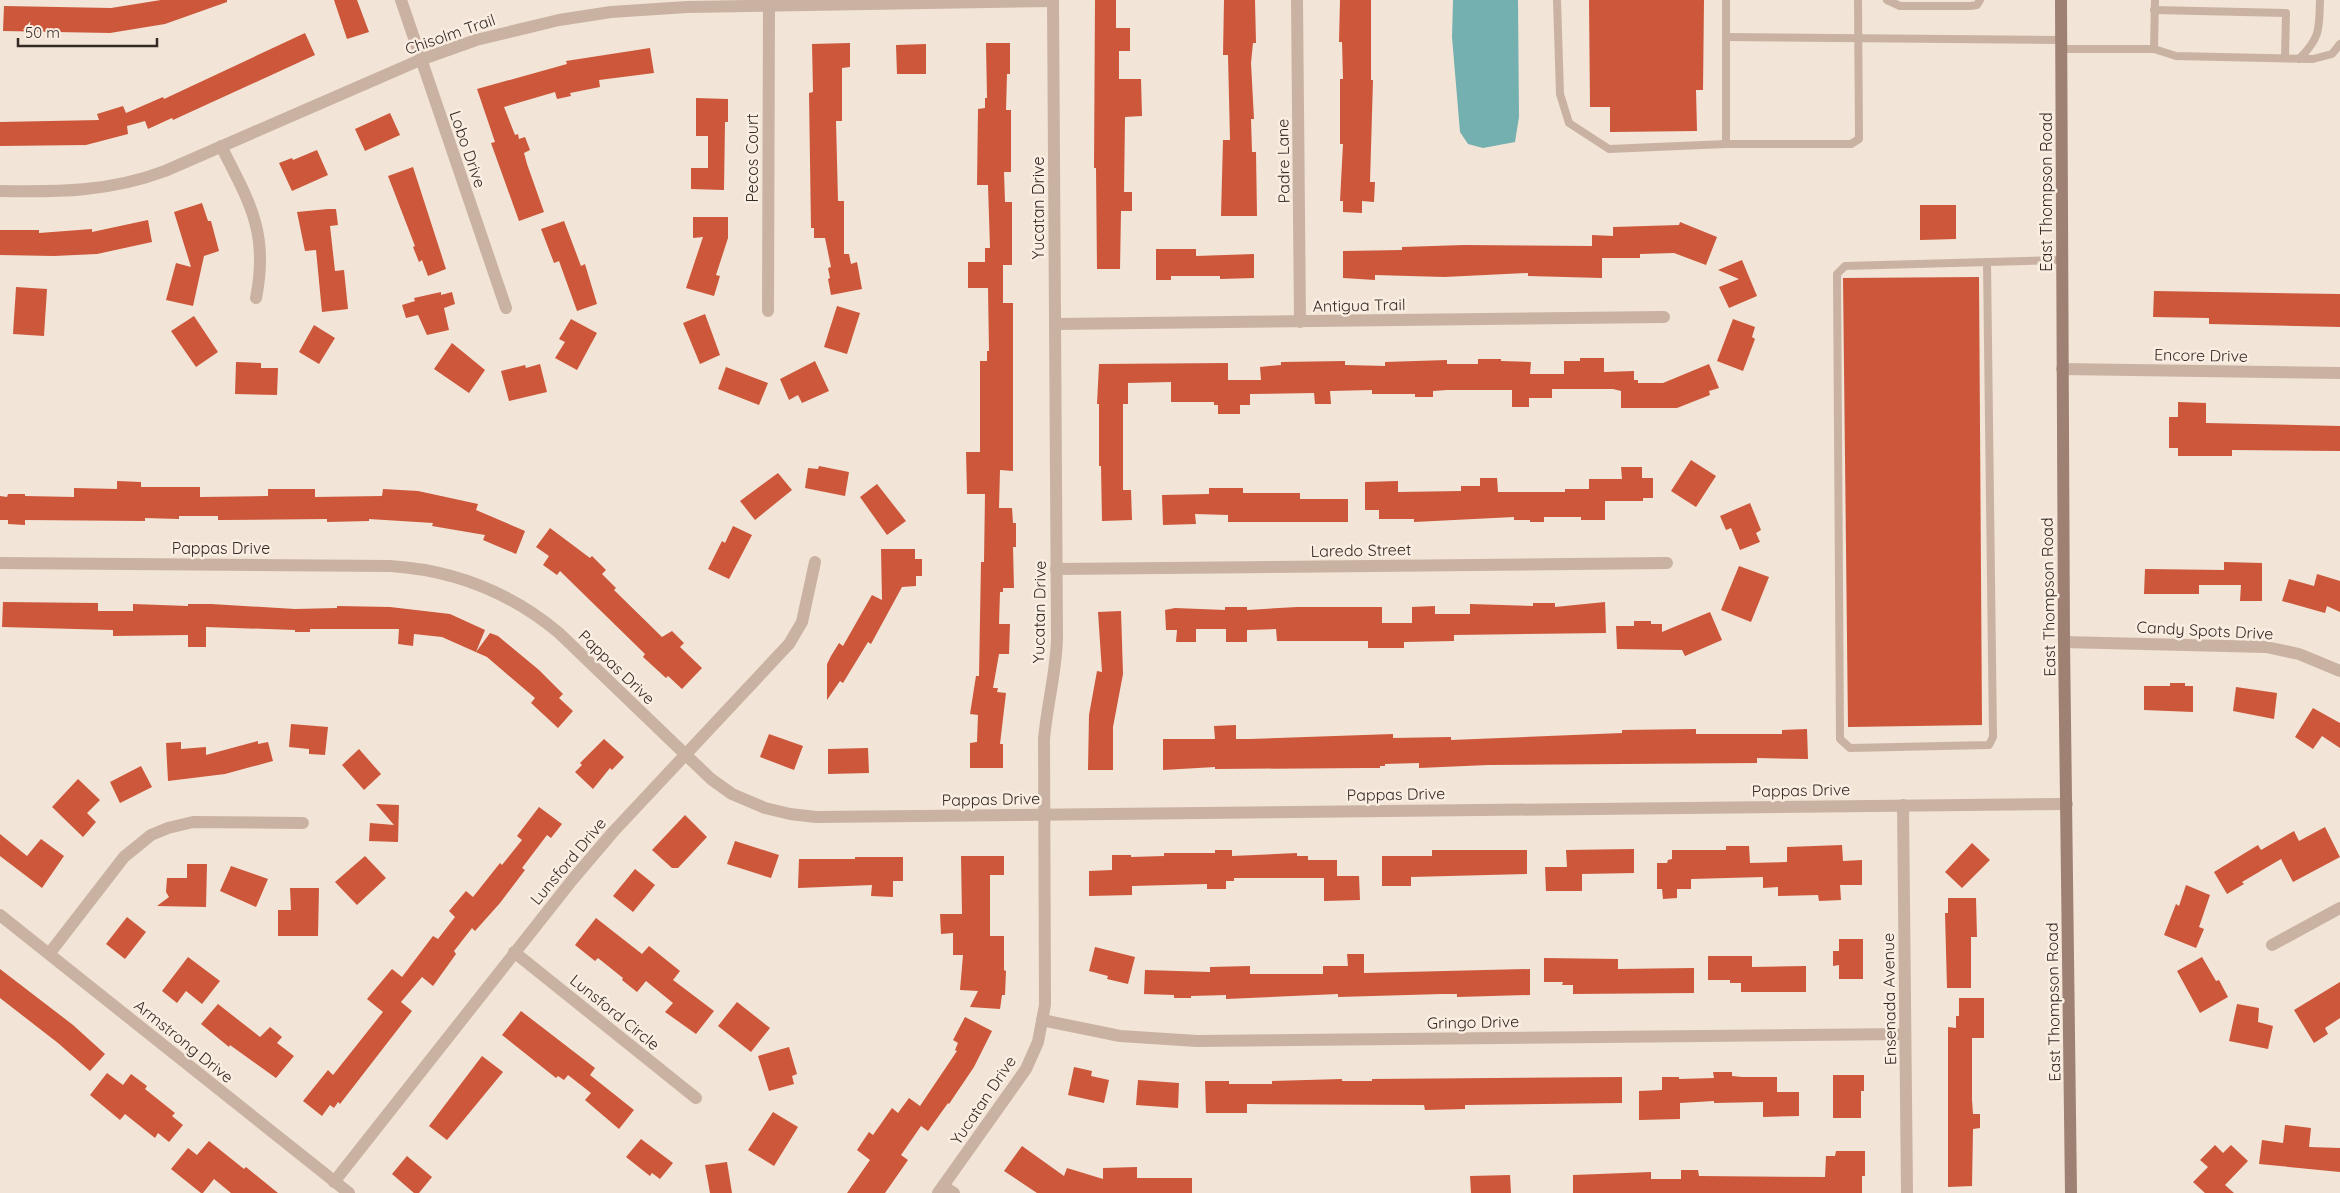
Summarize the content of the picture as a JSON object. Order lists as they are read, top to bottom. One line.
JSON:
{"streets":{"main road":["East Thompson Road"],"street":["Chisolm Trail","Lobo Drive","Pecos Court","Padre Lane","Yucatan Drive","Antigua Trail","Encore Drive","Pappas Drive","Laredo Street","Candy Spots Drive","Lunsford Drive","Ensenada Avenue","Lunsford Circle","Gringo Drive","Armstrong Drive"]},"crossings":[["Chisolm Trail","Lobo Drive"],["Chisolm Trail","Pecos Court"],["Chisolm Trail","Yucatan Drive"],["Padre Lane","Antigua Trail"],["East Thompson Road","Encore Drive"],["East Thompson Road","Pappas Drive"],["East Thompson Road","Candy Spots Drive"],["Yucatan Drive","Antigua Trail"],["Yucatan Drive","Pappas Drive"],["Yucatan Drive","Laredo Street"],["Yucatan Drive","Gringo Drive"],["Pappas Drive","Lunsford Drive"],["Pappas Drive","Ensenada Avenue"],["Lunsford Drive","Lunsford Circle"],["Lunsford Drive","Armstrong Drive"],["Ensenada Avenue","Gringo Drive"]],"scale_bar":"50 m"}
